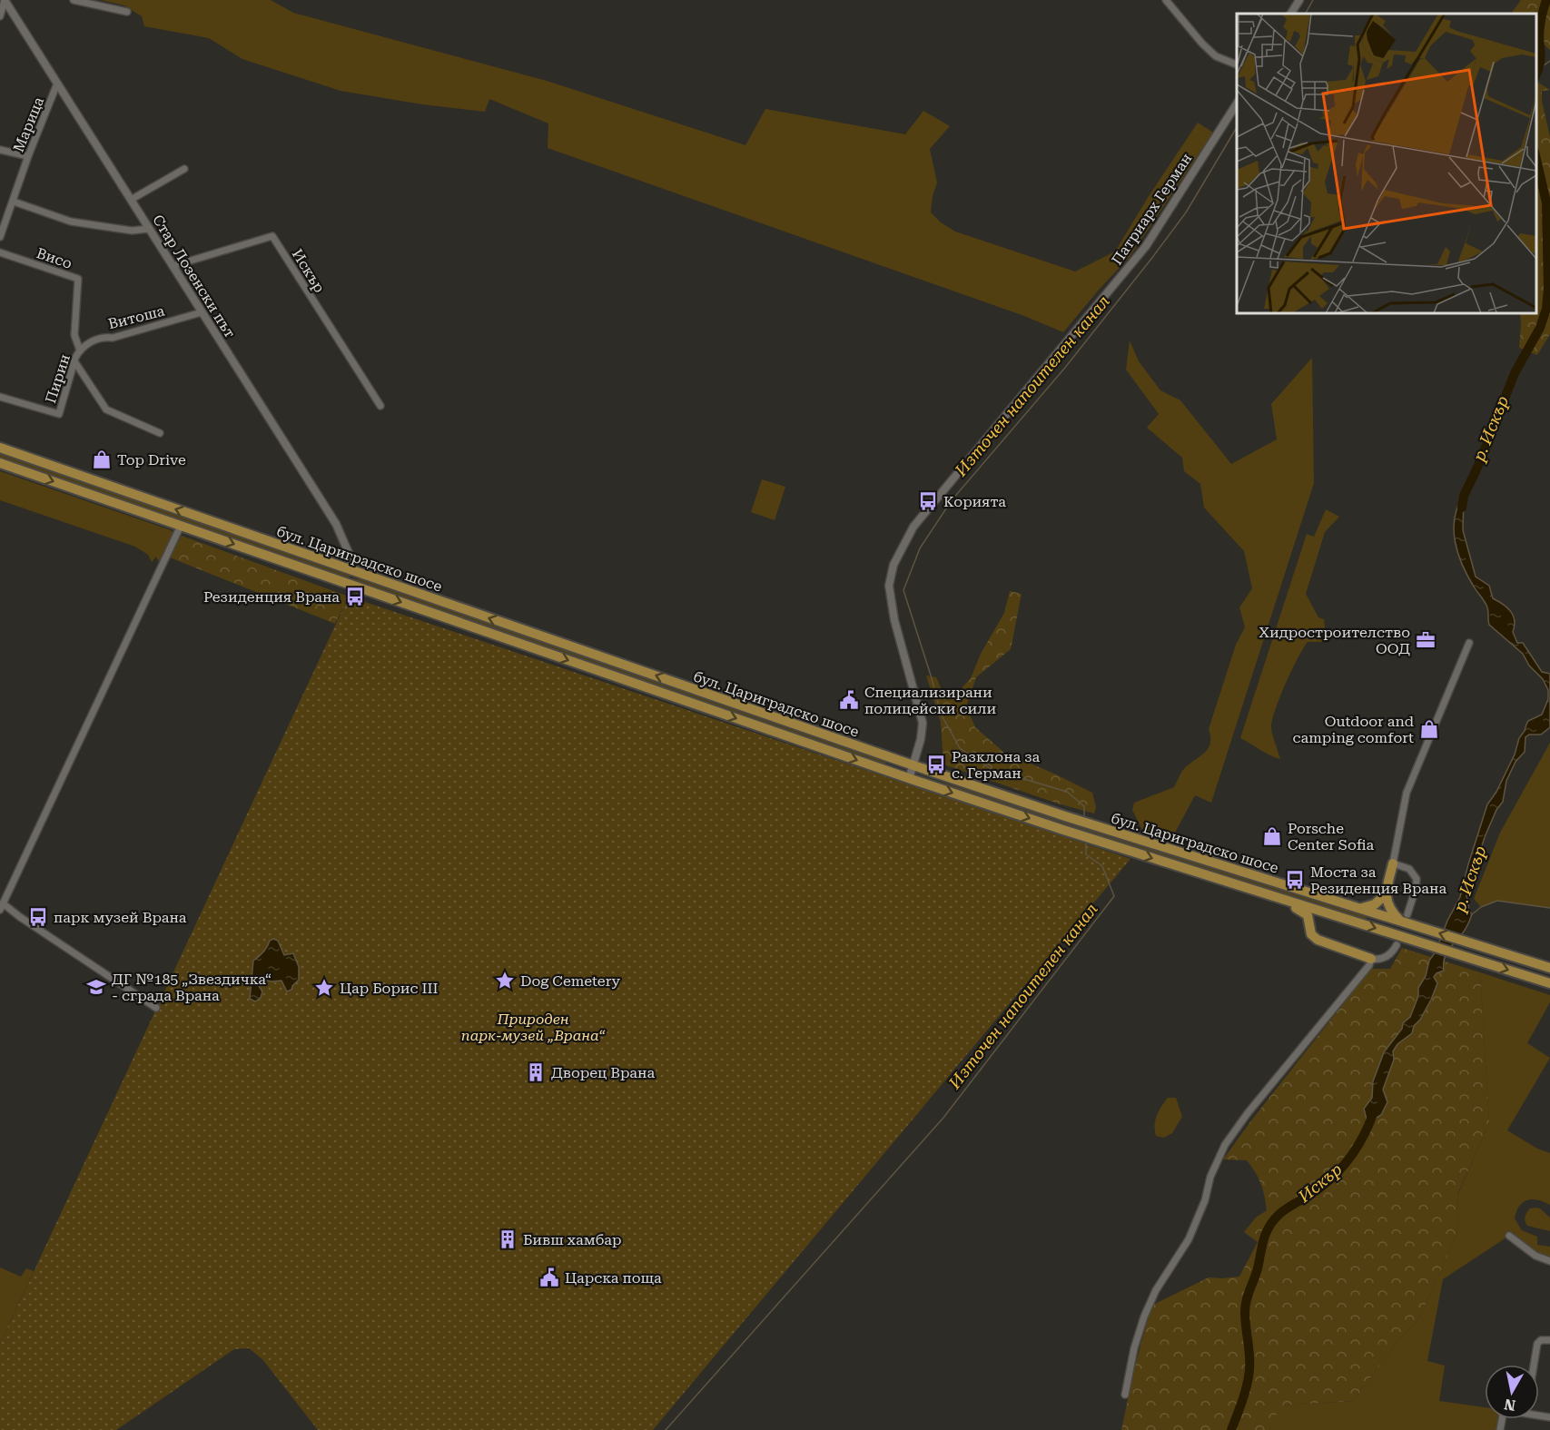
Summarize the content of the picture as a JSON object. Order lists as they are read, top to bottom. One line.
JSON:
{"streets":{"highway":["бул. Цариградско шосе"],"street":["Марица","Патриарх Герман","Висо","Искър","Стар Лозенски път","Витоша","Пирин"]},"crossings":[["Марица","Стар Лозенски път"],["Патриарх Герман","бул. Цариградско шосе"],["Висо","Витоша"],["Висо","Пирин"],["Искър","Стар Лозенски път"],["Стар Лозенски път","Витоша"],["Стар Лозенски път","бул. Цариградско шосе"],["Витоша","Пирин"]],"water":["Източен напоителен канал","р. Искър","Искър"],"parks":["Природен парк-музей „Врана“"],"places":{"shop":["Top Drive","Outdoor and camping comfort","Porsche Center Sofia"],"bus stop":["Корията","Резиденция Врана","Разклона за с. Герман","Моста за Резиденция Врана","парк музей Врана"],"office":["Хидростроителство ООД"],"public building":["Специализирани полицейски сили","Царска поща"],"place":["Dog Cemetery","Цар Борис III"],"school or university":["ДГ №185 „Звездичка“ - сграда Врана"],"building":["Дворец Врана","Бивш хамбар"]},"north":"bottom"}
